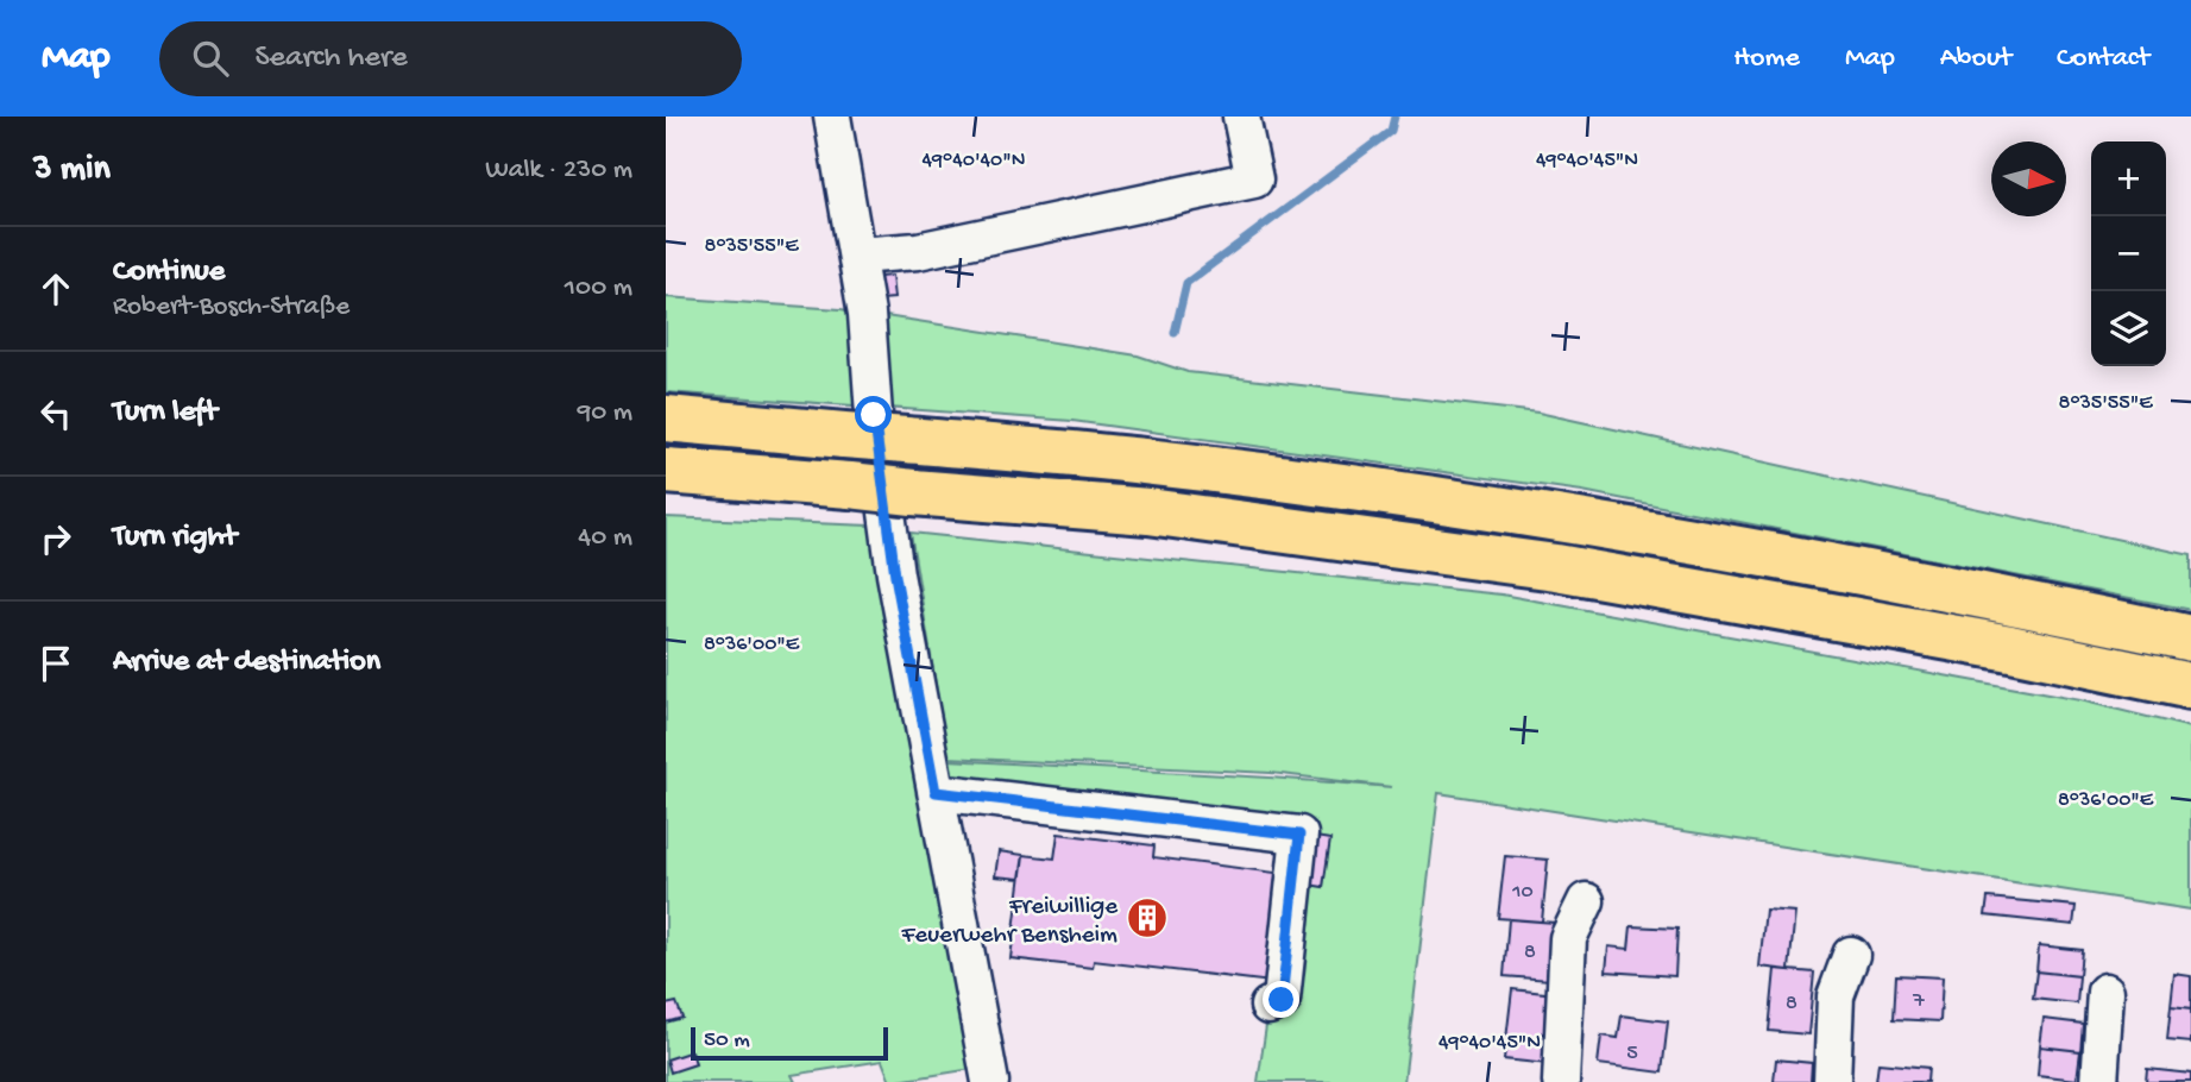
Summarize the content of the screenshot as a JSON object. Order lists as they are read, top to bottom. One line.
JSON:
{"places":{"building":["Freiwillige Feuerwehr Bensheim"]},"house_numbers":["10","8","7","8","5"],"scale_bar":"50 m","north":"right","page":{"header":"Map","search":"Search here","nav":["Home","Map","About","Contact"],"heading":["3 min","Walk · 230 m"],"map_buttons":["+","−"],"list":[["Continue","Robert-Bosch-Straße","100 m"],["Turn left","90 m"],["Turn right","40 m"],"Arrive at destination"],"scale":"50 m"},"coordinates":["49°40'40\"N","49°40'45\"N","8°35'55\"E","8°36'00\"E"]}
